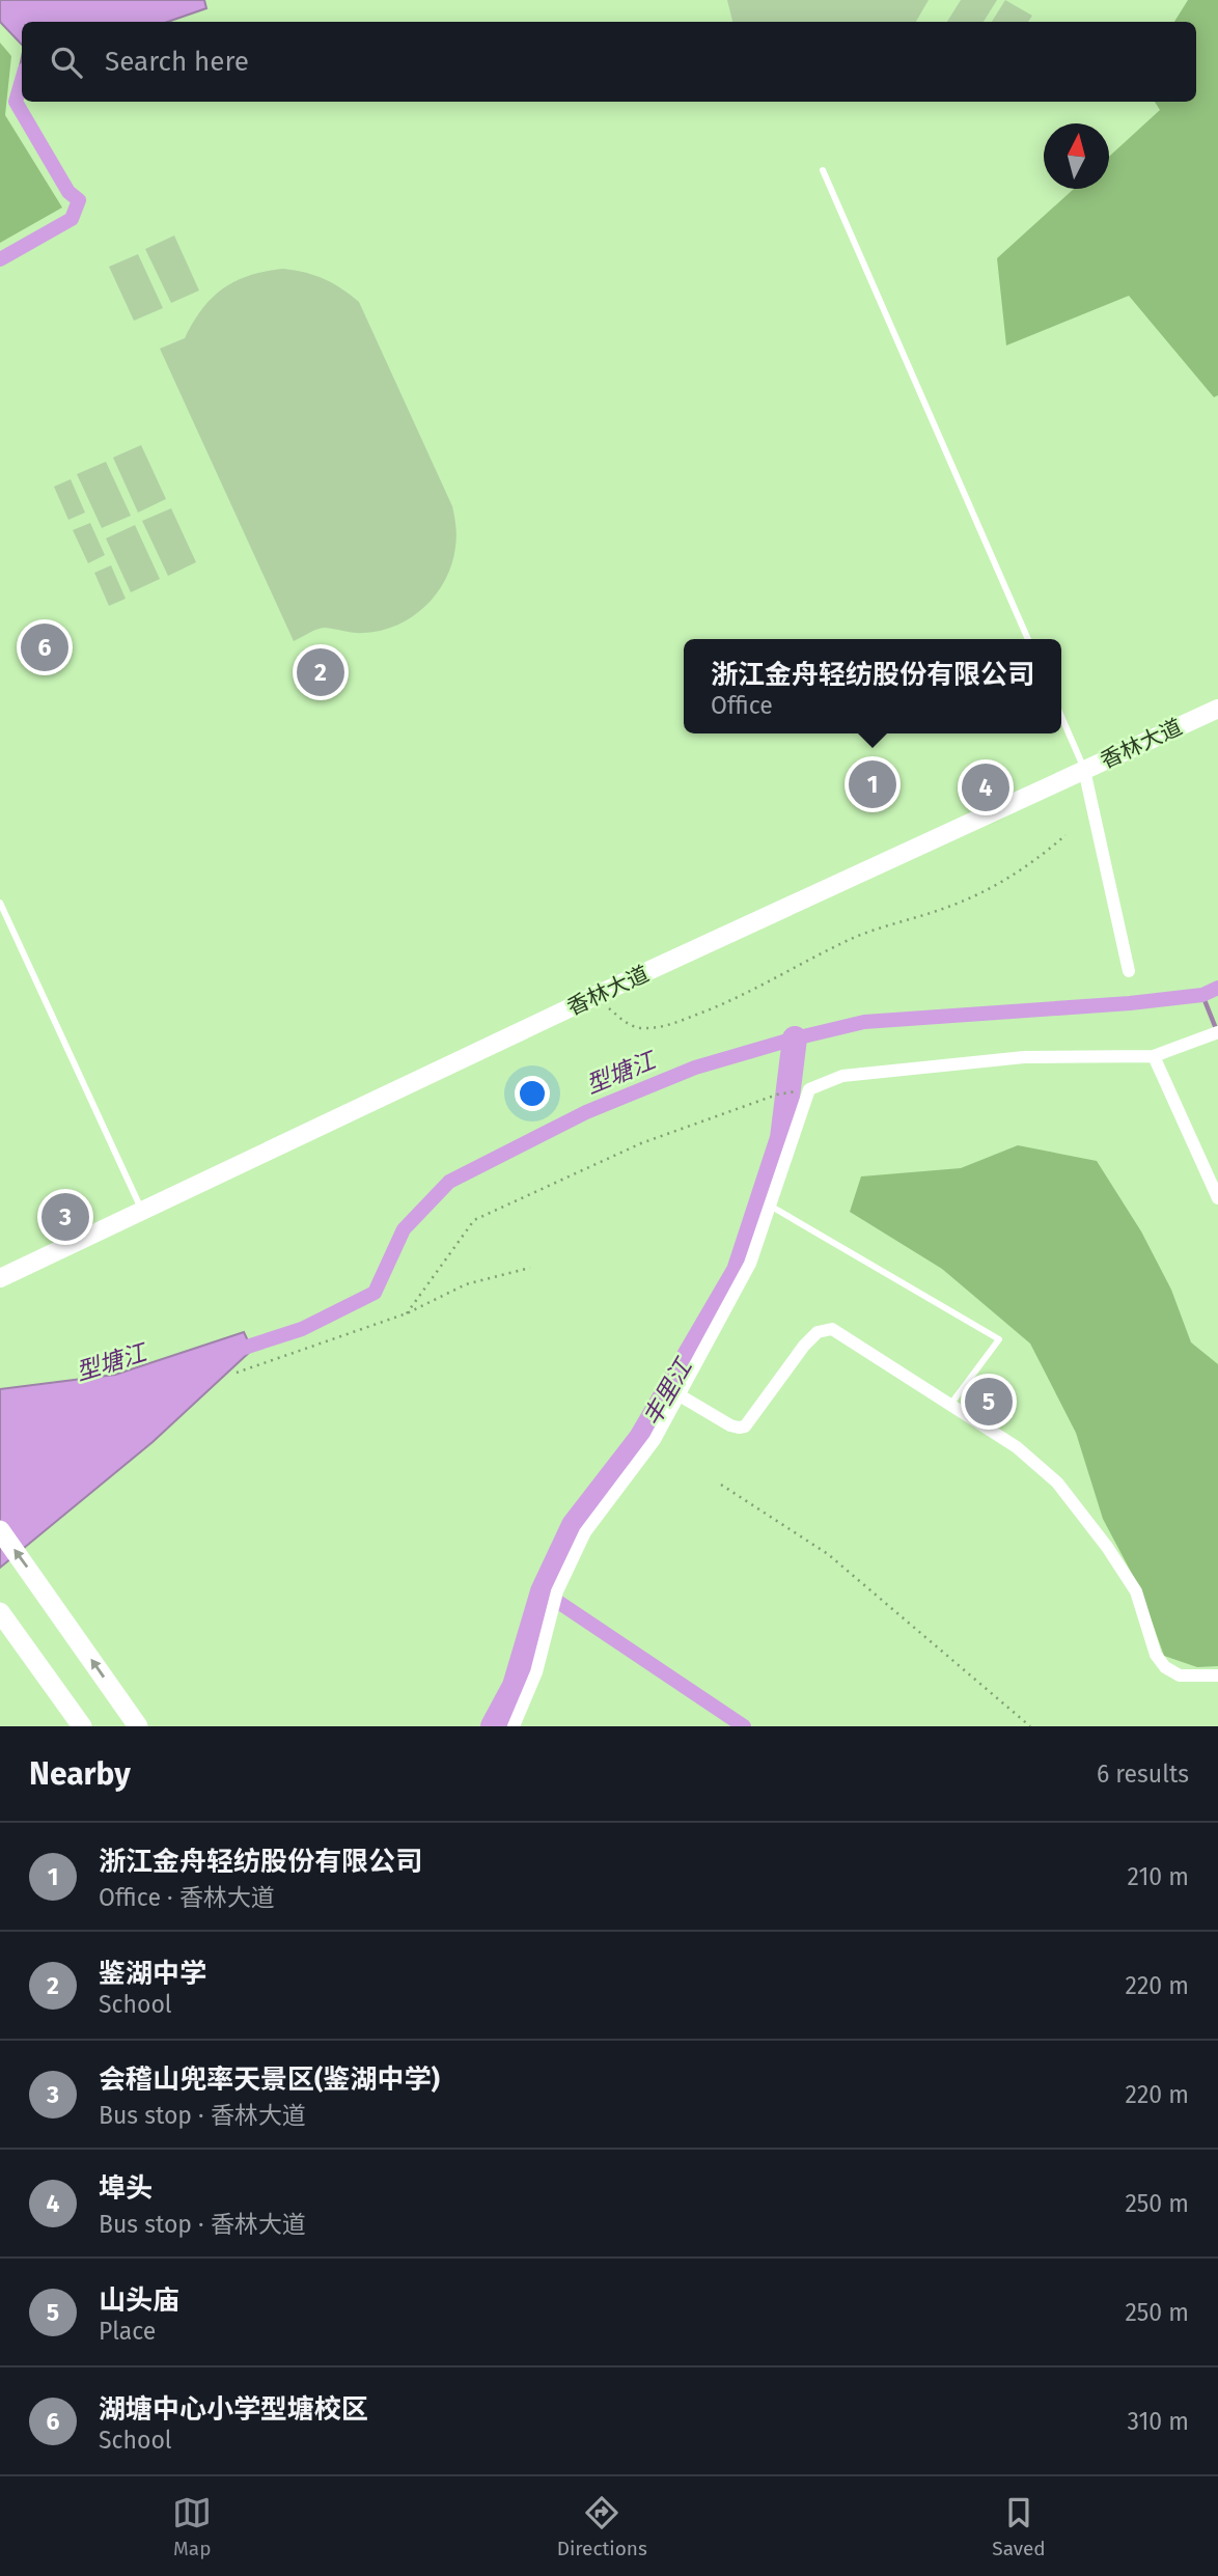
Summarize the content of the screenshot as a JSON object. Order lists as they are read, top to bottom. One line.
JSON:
{"streets":{"main road":["香林大道"]},"water":["型塘江","丰里江"],"north":"top","page":{"search":"Search here","pins":["6","2","1","4","3","5"],"popup":["浙江金舟轻纺股份有限公司","Office"],"heading":["Nearby","6 results"],"list":[{"mark":"1","name":"浙江金舟轻纺股份有限公司","note":"Office · 香林大道","value":"210 m"},{"mark":"2","name":"鉴湖中学","note":"School","value":"220 m"},{"mark":"3","name":"会稽山兜率天景区(鉴湖中学)","note":"Bus stop · 香林大道","value":"220 m"},{"mark":"4","name":"埠头","note":"Bus stop · 香林大道","value":"250 m"},{"mark":"5","name":"山头庙","note":"Place","value":"250 m"},{"mark":"6","name":"湖塘中心小学型塘校区","note":"School","value":"310 m"}],"nav":["Map","Directions","Saved"]}}
